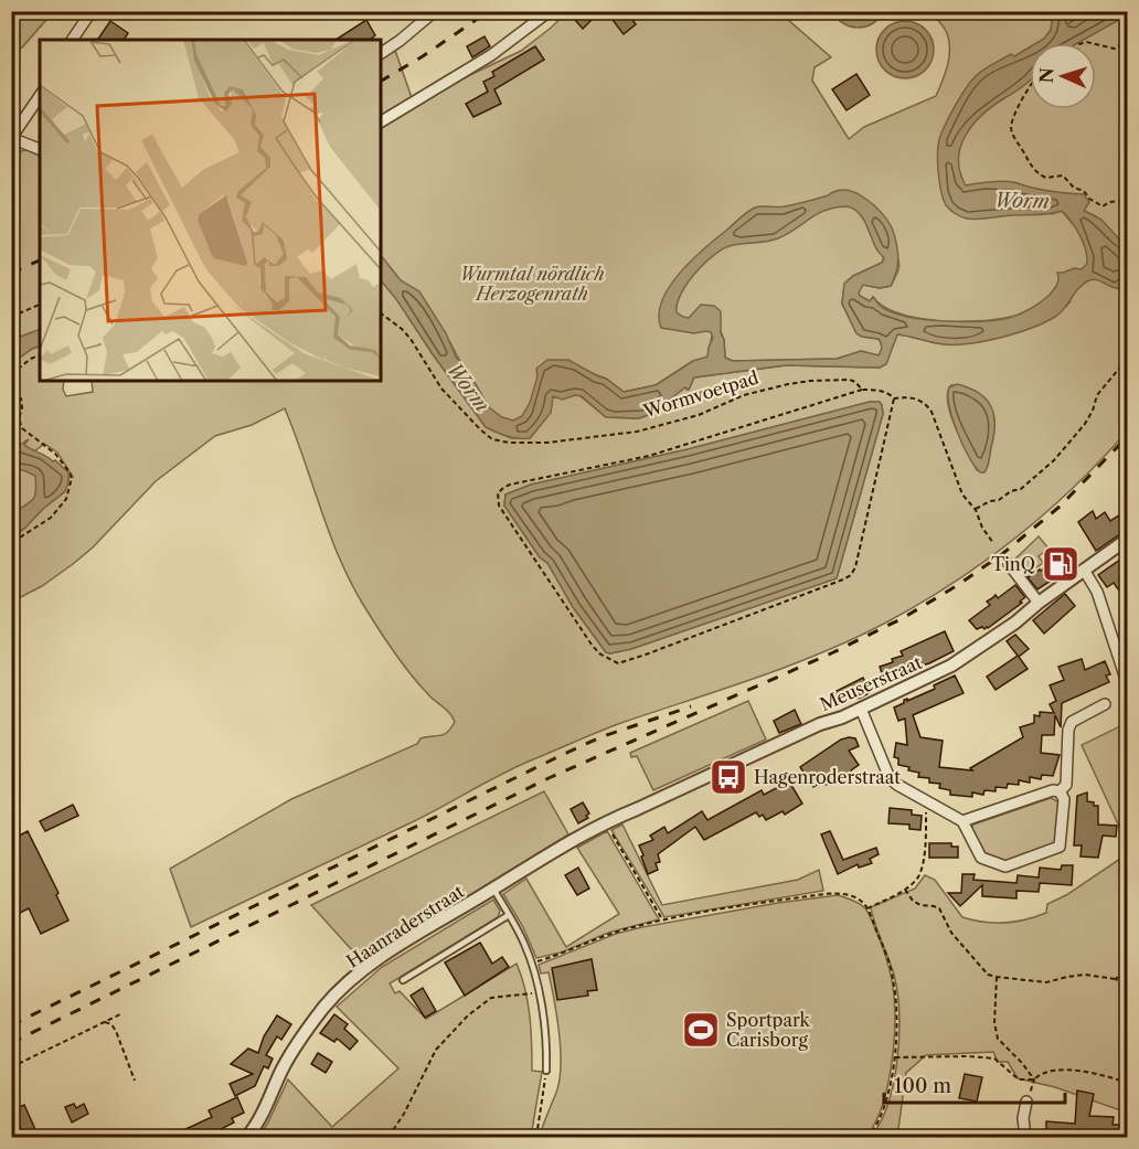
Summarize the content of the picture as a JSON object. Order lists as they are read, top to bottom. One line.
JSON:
{"streets":{"street":["Meuserstraat","Haanraderstraat"],"path":["Wormvoetpad"]},"crossings":[["Meuserstraat","Haanraderstraat"]],"water":["Worm"],"parks":["Wurmtal nördlich Herzogenrath"],"places":{"fuel station":["TinQ"],"bus stop":["Hagenroderstraat"],"sports":["Sportpark Carisborg"]},"scale_bar":"100 m","north":"left"}
